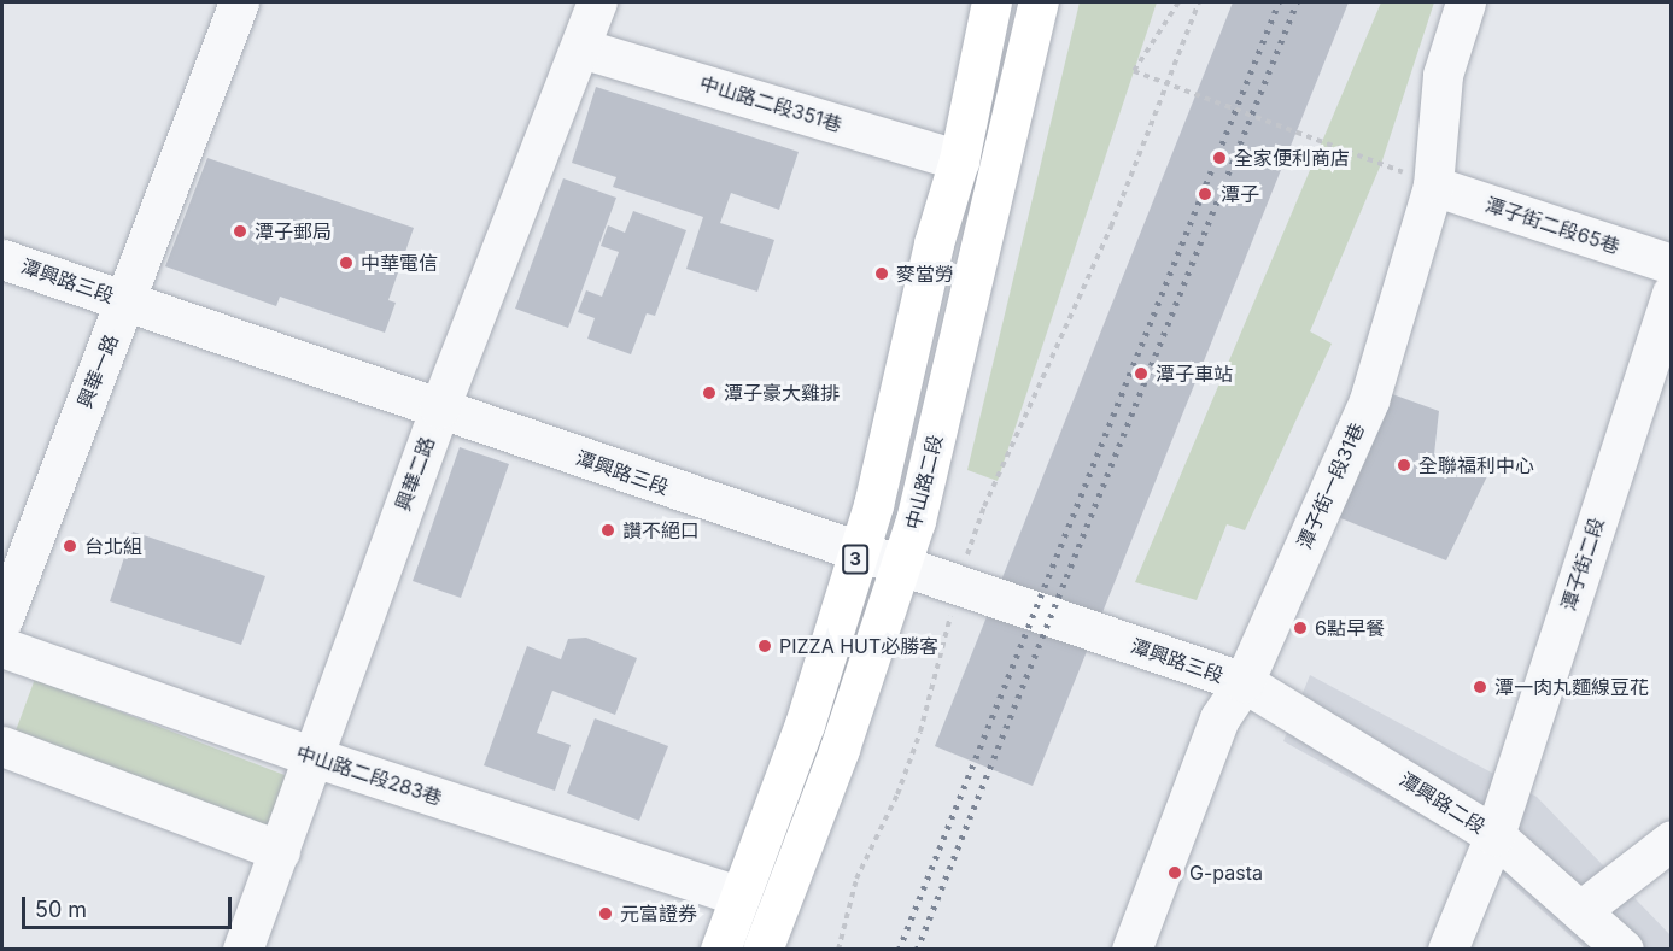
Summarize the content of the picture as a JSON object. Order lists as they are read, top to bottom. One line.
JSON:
{"streets":{"main road":["中山路二段","3"],"street":["中山路二段351巷","潭子街二段65巷","潭興路三段","興華一路","興華二路","潭子街一段31巷","潭子街二段","中山路二段283巷","潭興路二段"]},"crossings":[["中山路二段351巷","興華二路"],["中山路二段351巷","3"],["潭子街二段65巷","潭子街一段31巷"],["潭興路三段","興華一路"],["潭興路三段","興華二路"],["潭興路三段","中山路二段"],["潭興路三段","潭子街一段31巷"],["潭興路三段","3"],["潭興路三段","潭興路二段"],["興華二路","中山路二段283巷"],["潭子街一段31巷","潭興路二段"],["3","中山路二段283巷"],["潭子街二段","潭興路二段"]],"places":["全家便利商店","潭子","潭子郵局","中華電信","麥當勞","潭子車站","潭子豪大雞排","全聯福利中心","讚不絕口","台北組","6點早餐","PIZZA HUT必勝客","潭一肉丸麵線豆花","G-pasta","元富證券"],"scale_bar":"50 m"}
